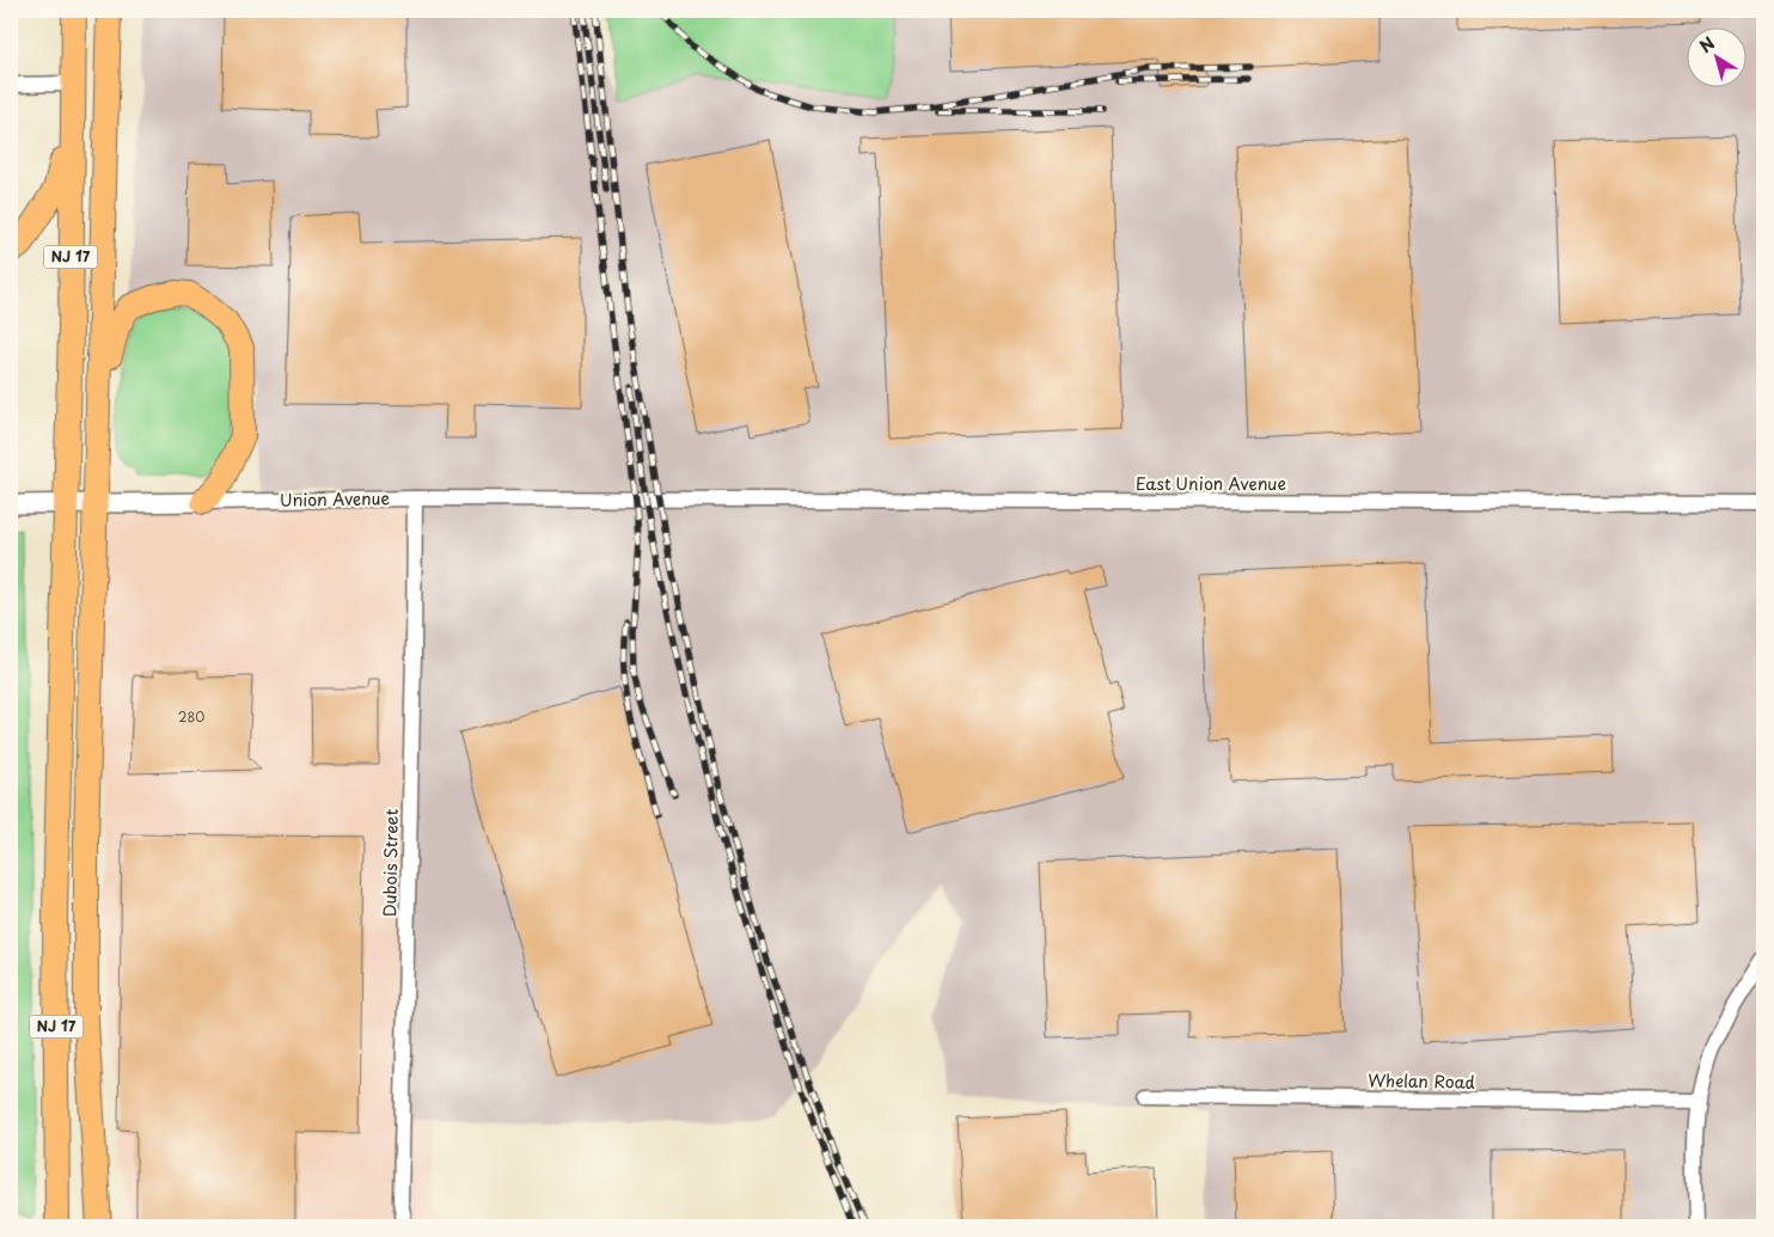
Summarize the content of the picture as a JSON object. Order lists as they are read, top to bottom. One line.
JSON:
{"streets":{"highway":["NJ 17"],"street":["East Union Avenue","Union Avenue","Dubois Street","Whelan Road"]},"crossings":[["NJ 17","Union Avenue"],["East Union Avenue","Union Avenue"],["Union Avenue","Dubois Street"]],"house_numbers":["280"],"north":"top left"}
